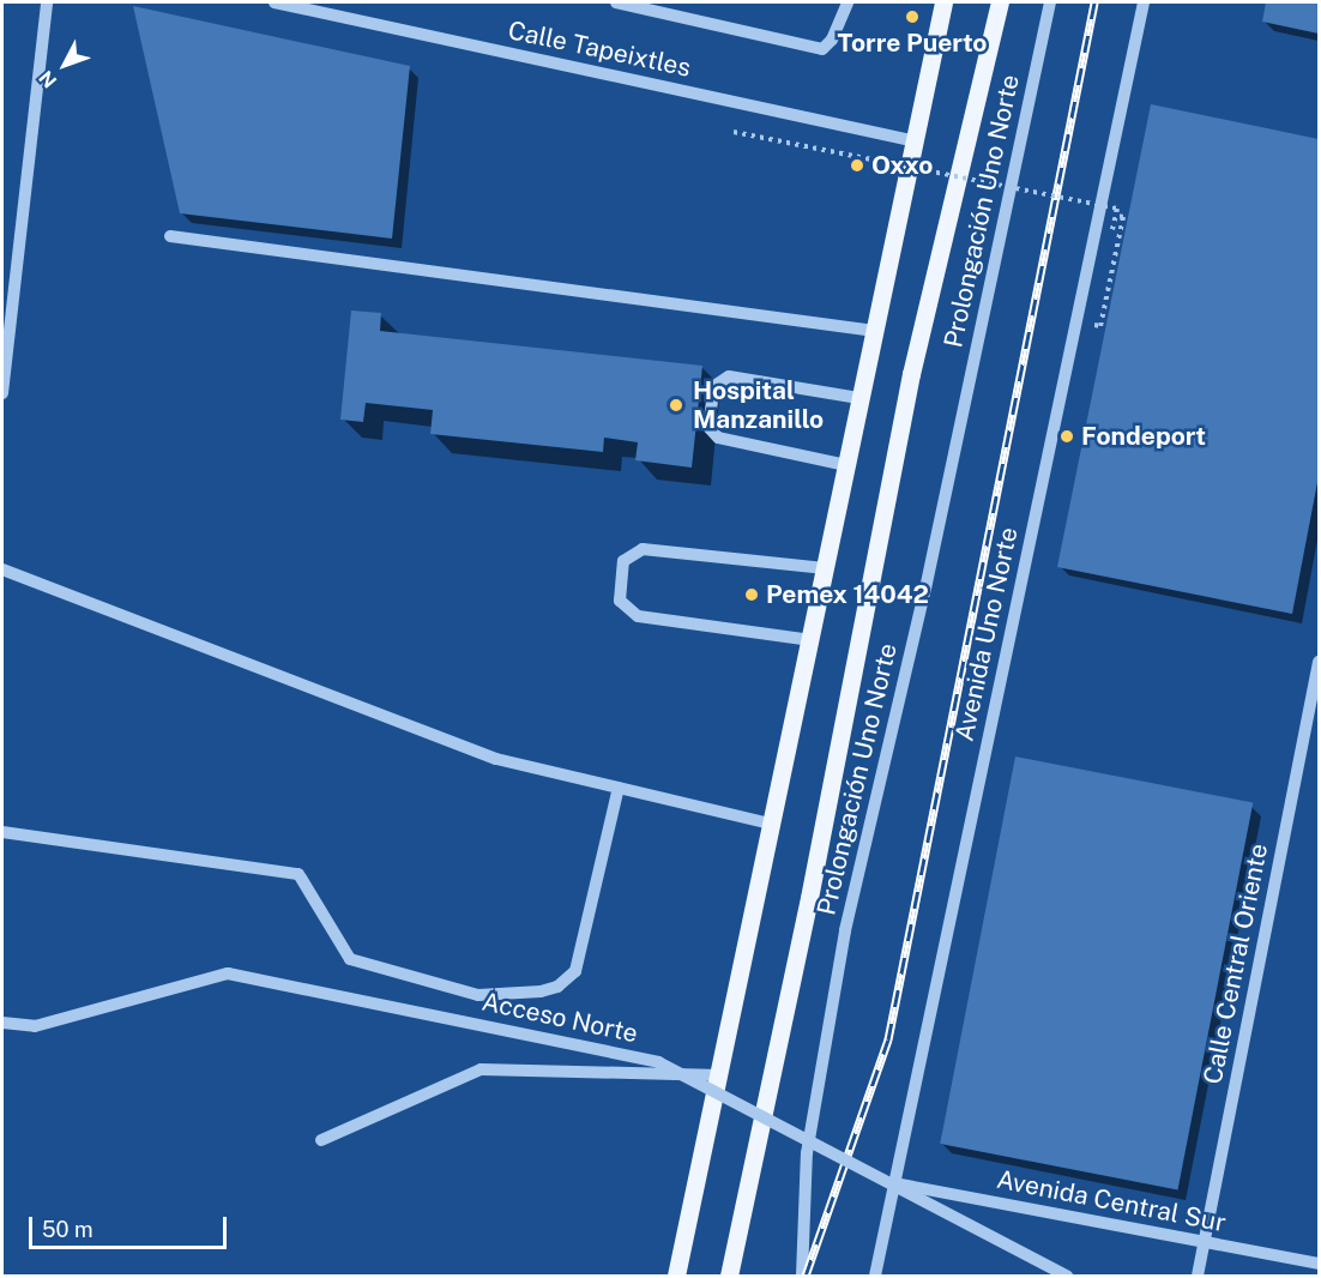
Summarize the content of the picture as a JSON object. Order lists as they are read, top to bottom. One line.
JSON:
{"streets":{"street":["Calle Tapeixtles","Prolongación Uno Norte","Avenida Uno Norte","Calle Central Oriente","Acceso Norte","Avenida Central Sur"]},"crossings":[["Avenida Uno Norte","Avenida Central Sur"],["Calle Central Oriente","Avenida Central Sur"]],"places":["Torre Puerto","Oxxo","Hospital Manzanillo","Fondeport","Pemex 14042"],"scale_bar":"50 m","north":"bottom left"}
